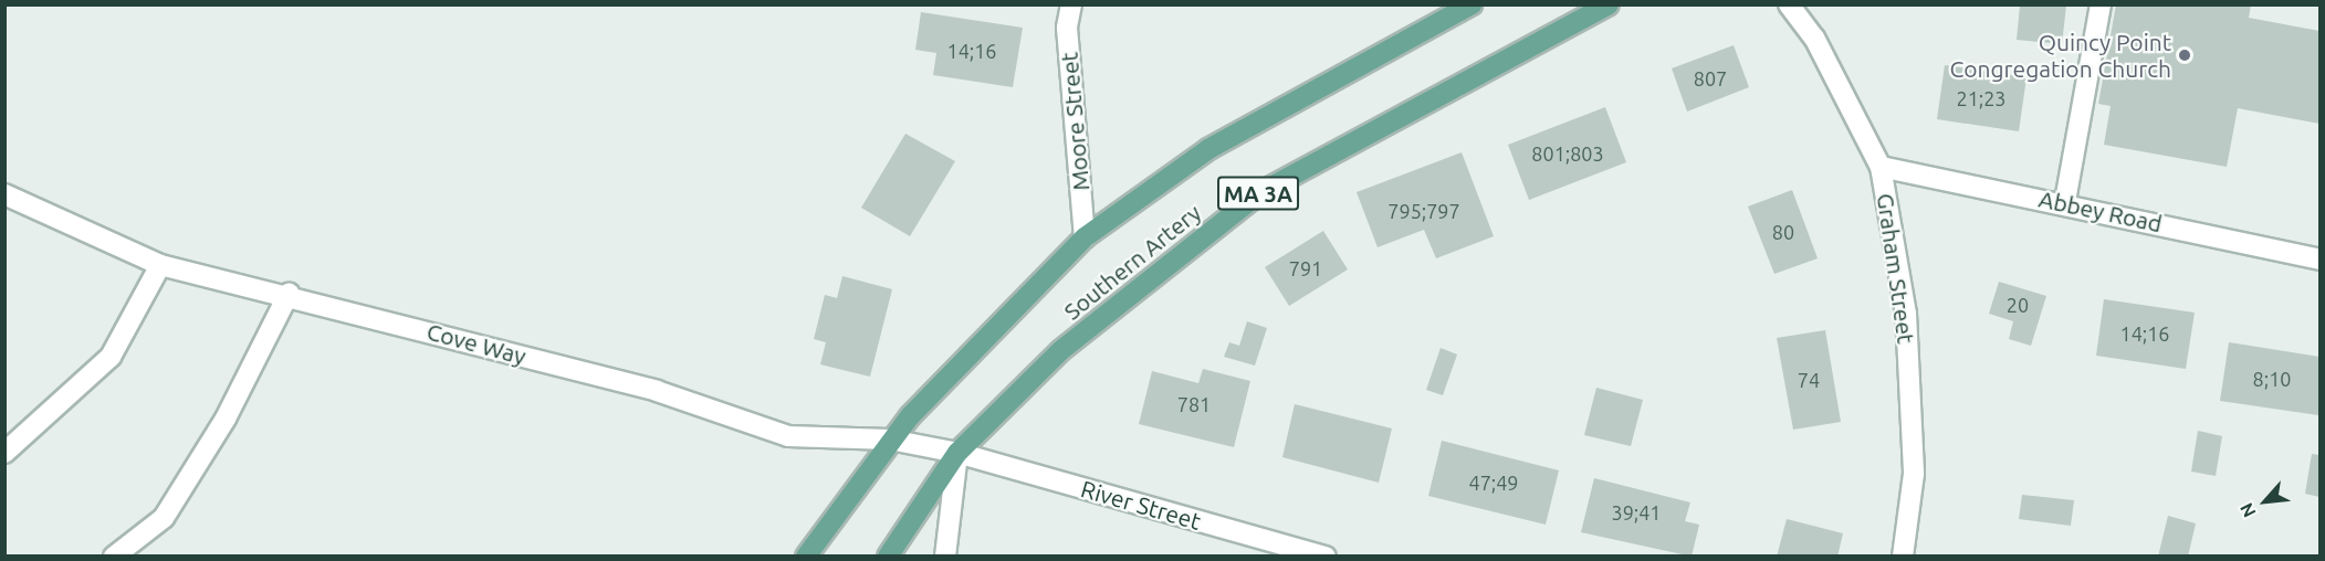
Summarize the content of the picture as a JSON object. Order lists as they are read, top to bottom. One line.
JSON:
{"streets":{"main road":["MA 3A","Southern Artery"],"street":["Moore Street","Abbey Road","Graham Street","Cove Way","River Street"]},"crossings":[["Moore Street","Southern Artery"],["Abbey Road","Graham Street"],["Southern Artery","Cove Way"],["Southern Artery","River Street"],["Cove Way","River Street"]],"places":["Quincy Point Congregation Church"],"house_numbers":["14;16","807","21;23","801;803","795;797","80","791","20","14;16","8;10","74","781","47;49","39;41"],"north":"bottom left"}
